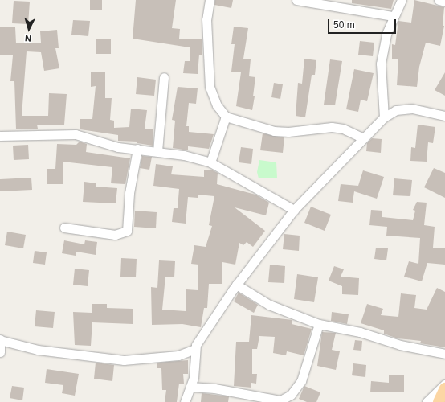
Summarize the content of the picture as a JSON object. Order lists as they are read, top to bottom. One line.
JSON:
{"scale_bar":"50 m","north":"bottom"}
